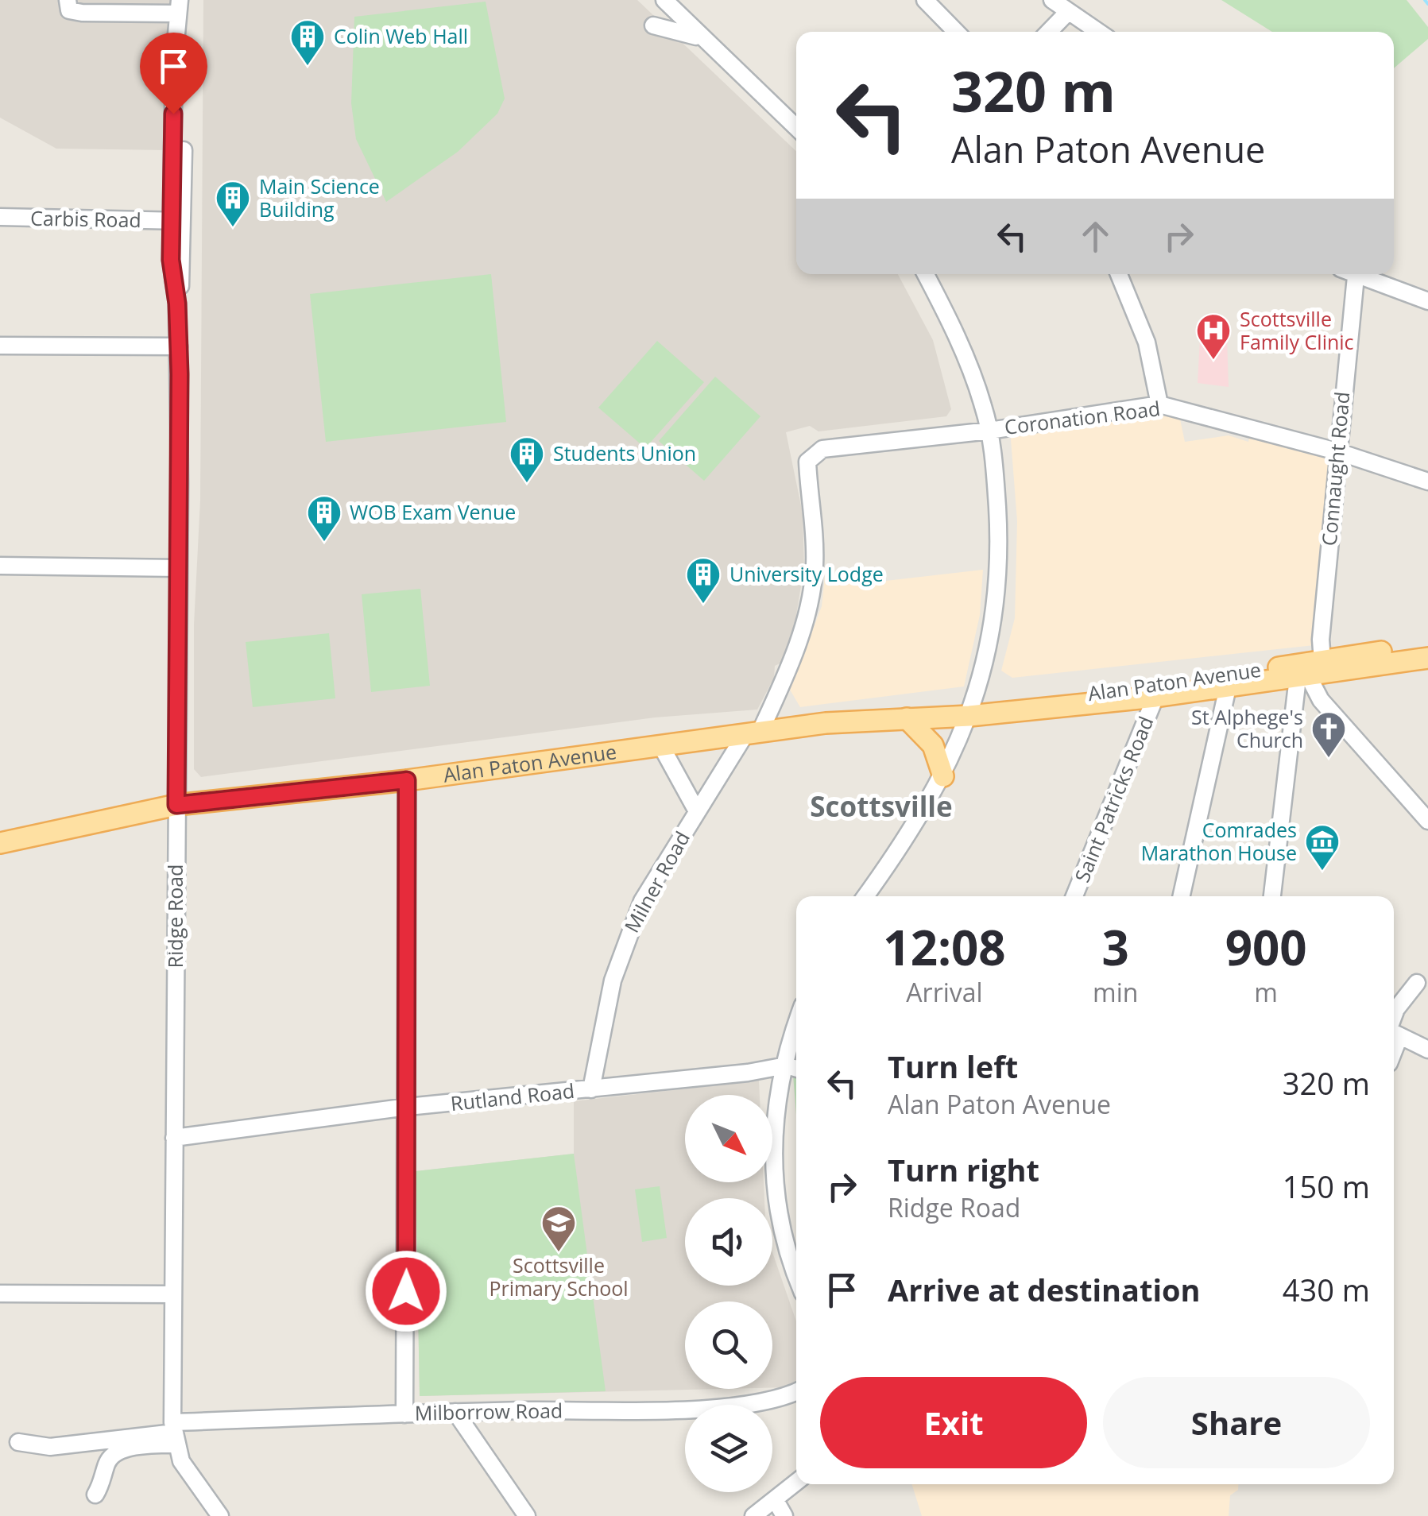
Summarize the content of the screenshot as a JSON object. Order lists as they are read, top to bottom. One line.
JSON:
{"streets":{"main road":["Alan Paton Avenue"],"street":["Carbis Road","Coronation Road","Connaught Road","Saint Patricks Road","Milner Road","Ridge Road","Rutland Road","Milborrow Road"]},"crossings":[["Carbis Road","Ridge Road"],["Coronation Road","Connaught Road"],["Coronation Road","Milner Road"],["Connaught Road","Alan Paton Avenue"],["Alan Paton Avenue","Saint Patricks Road"],["Alan Paton Avenue","Milner Road"],["Alan Paton Avenue","Ridge Road"],["Milner Road","Rutland Road"],["Ridge Road","Rutland Road"],["Ridge Road","Milborrow Road"]],"districts":["Scottsville"],"places":{"building":["Colin Web Hall","Main Science Building","Students Union","WOB Exam Venue","University Lodge"],"hospital":["Scottsville Family Clinic"],"church":["St Alphege's Church"],"museum":["Comrades Marathon House"],"school or university":["Scottsville Primary School"]},"north":"bottom right","page":{"turn":["320 m","Alan Paton Avenue"],"eta":["12:08","Arrival","3","min","900","m"],"list":[{"name":"Turn left","note":"Alan Paton Avenue","value":"320 m"},{"name":"Turn right","note":"Ridge Road","value":"150 m"},{"name":"Arrive at destination","value":"430 m"}],"buttons":["Exit","Share"]}}
